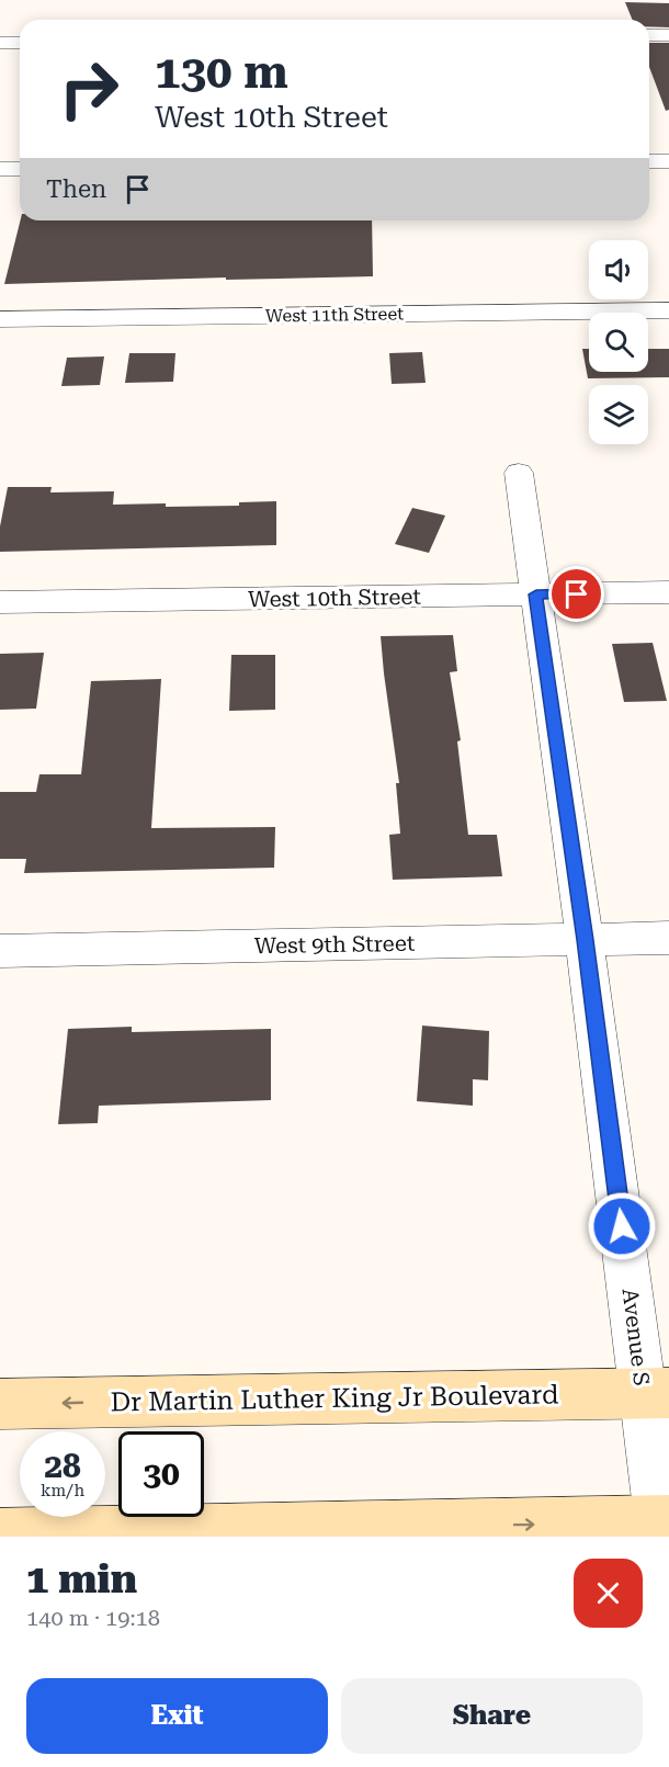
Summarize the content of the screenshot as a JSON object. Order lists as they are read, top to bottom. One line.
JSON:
{"streets":{"main road":["Dr Martin Luther King Jr Boulevard"],"street":["West 11th Street","West 10th Street","West 9th Street","Avenue S"]},"crossings":[["West 10th Street","Avenue S"],["West 9th Street","Avenue S"],["Avenue S","Dr Martin Luther King Jr Boulevard"]],"page":{"turn":["130 m","West 10th Street"],"then":"Then","speed":"28 km/h","limit":"30","heading":["1 min","140 m · 19:18"],"buttons":["Exit","Share"]}}
